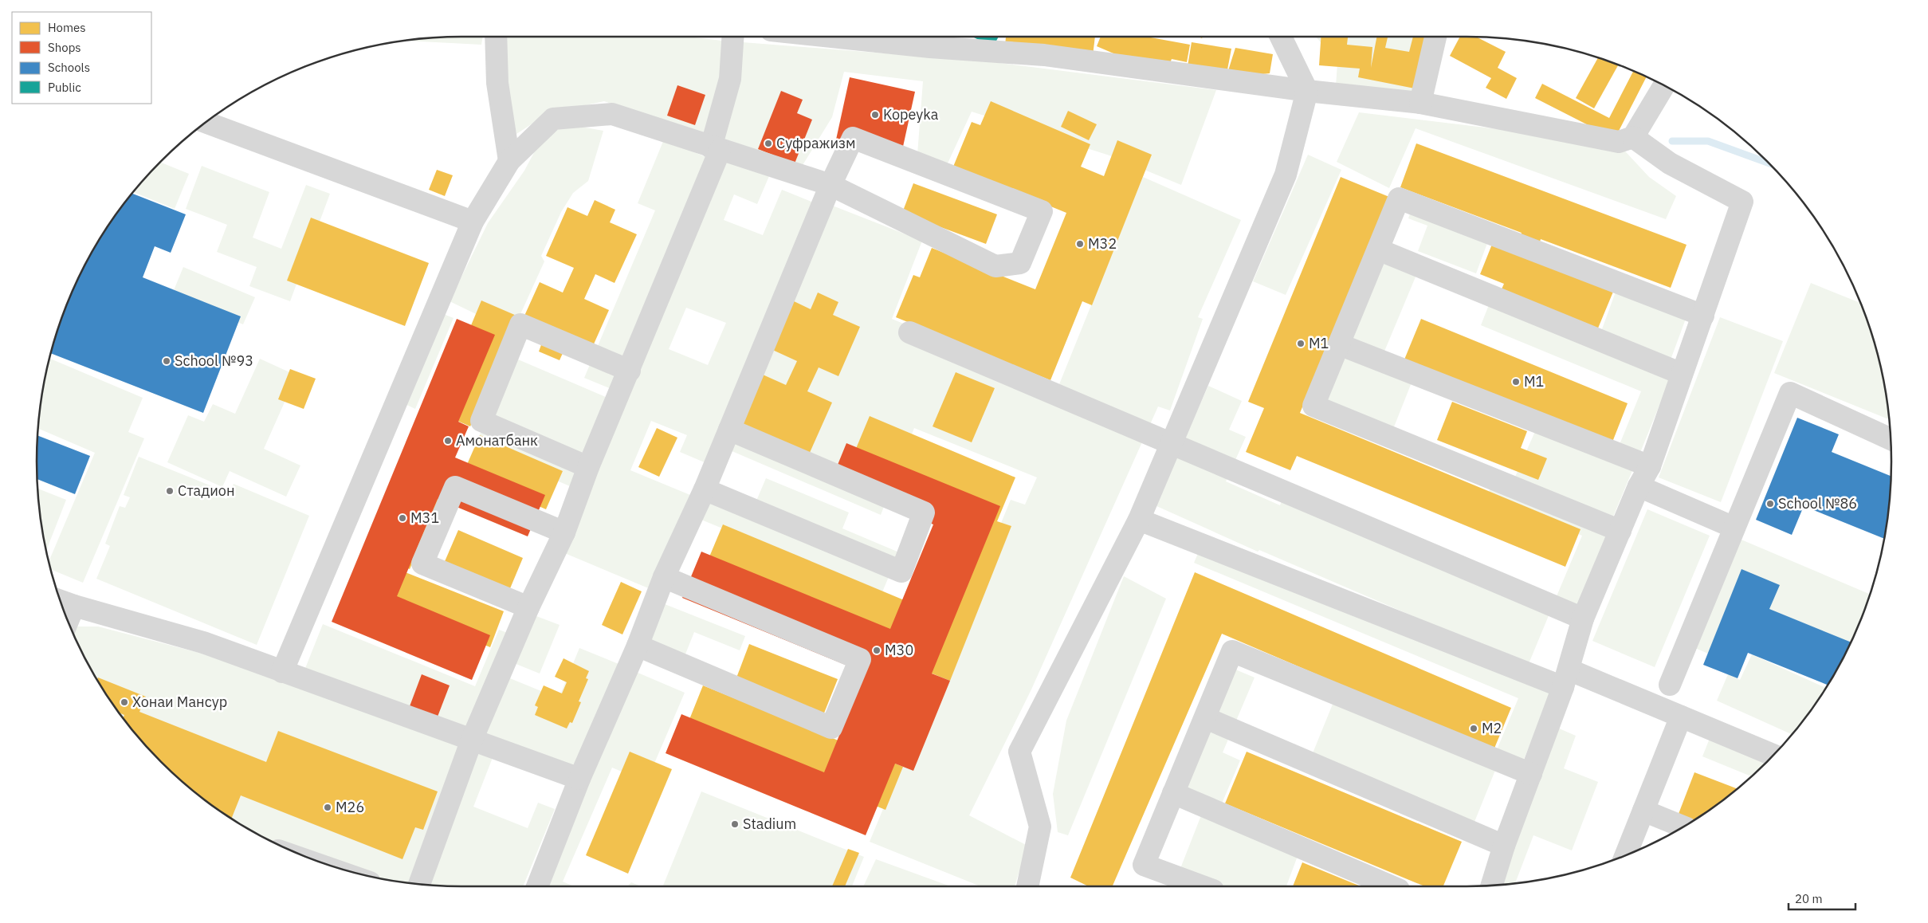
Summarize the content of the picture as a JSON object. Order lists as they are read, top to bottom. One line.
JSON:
{"places":["Kopeyka","Суфражизм","М32","M1","School №93","М1","Амонатбанк","Стадион","School №86","М31","М30","Хонаи Мансур","М2","М26","Stadium"],"legend":["Homes","Shops","Schools","Public"],"scale_bar":"20 m"}
